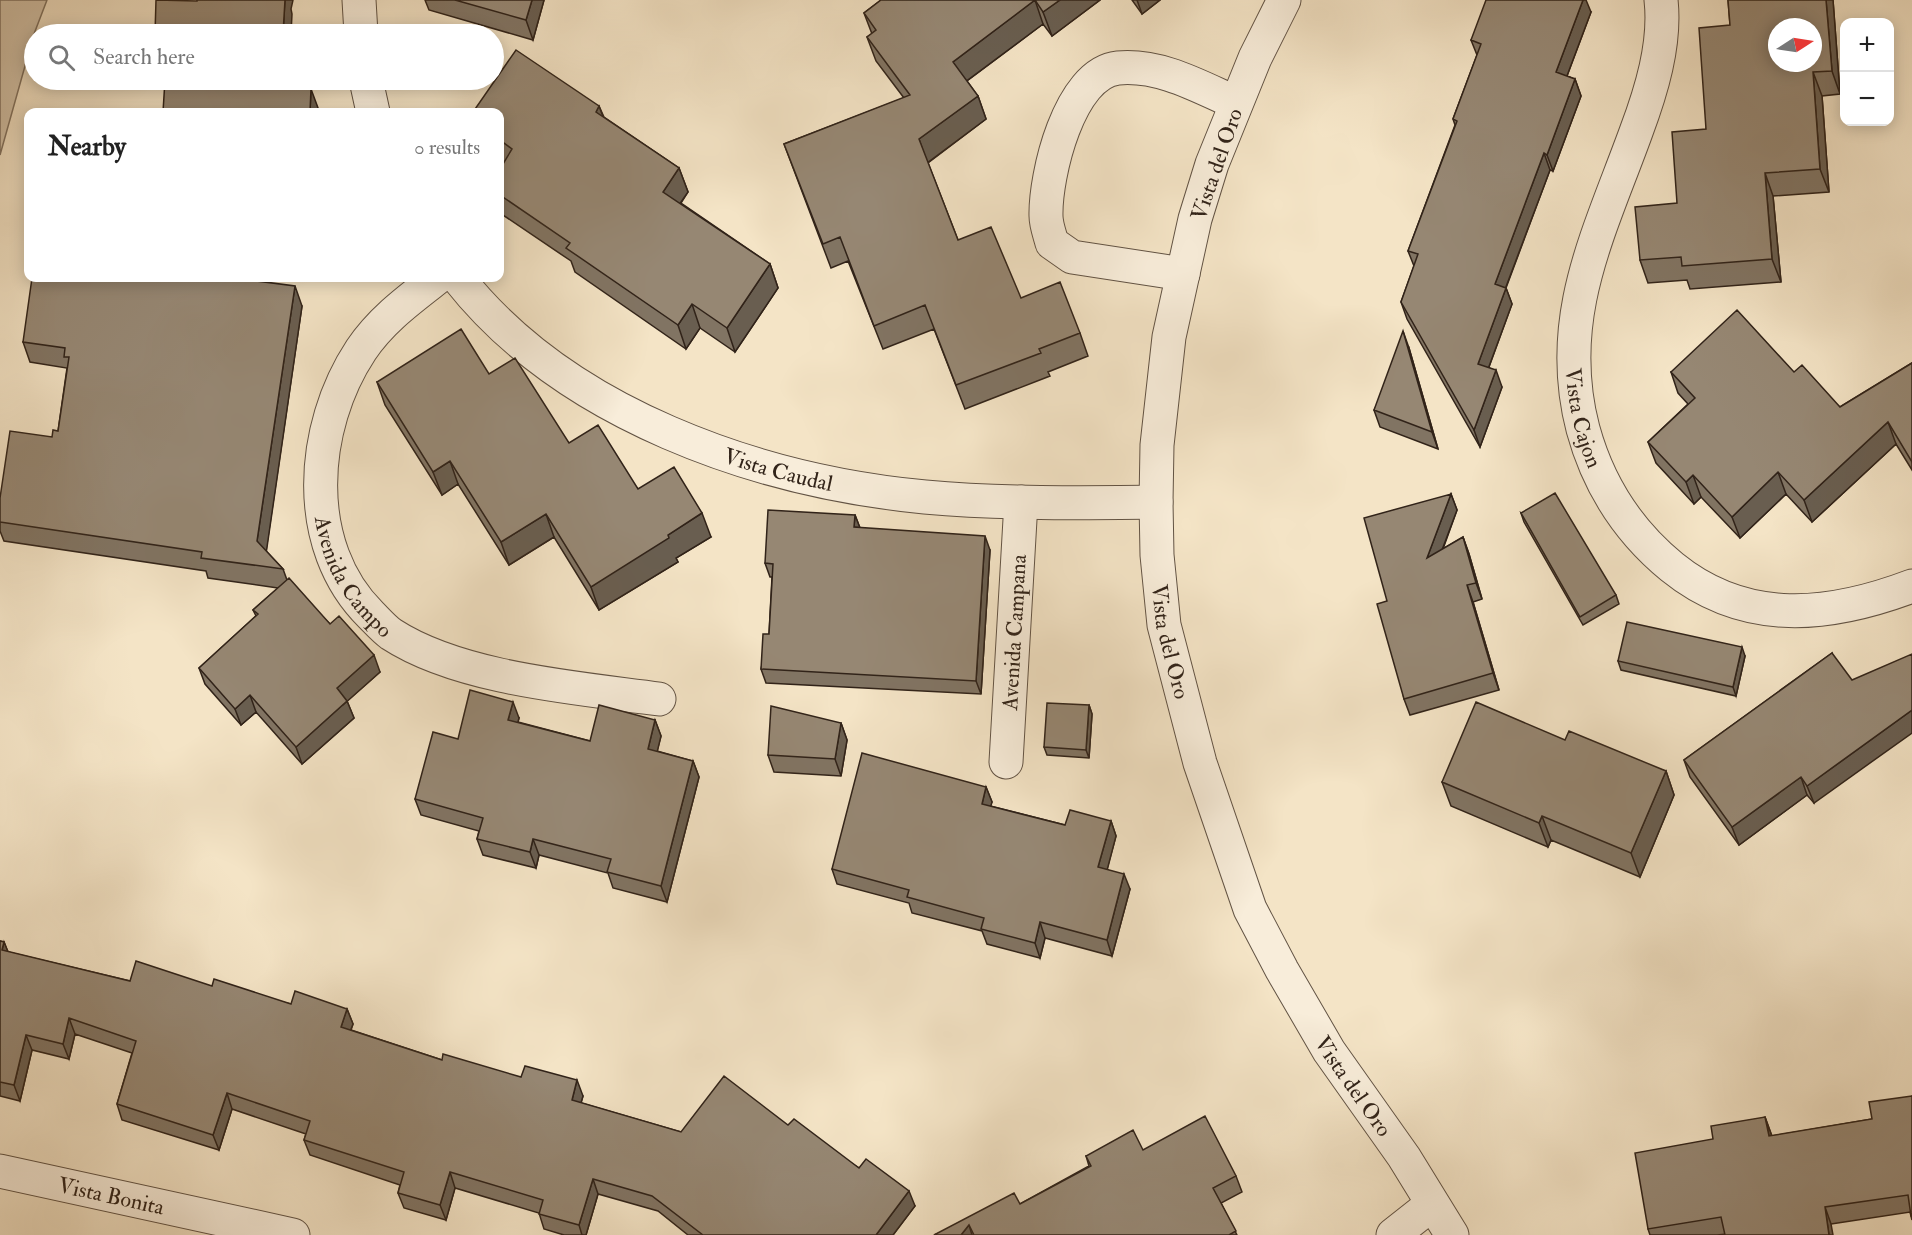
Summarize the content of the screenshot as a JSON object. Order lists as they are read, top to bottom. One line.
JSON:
{"streets":{"street":["Vista del Oro","Vista Cajon","Vista Caudal","Avenida Campo","Avenida Campana","Vista Bonita"]},"crossings":[["Vista del Oro","Vista Caudal"],["Vista Caudal","Avenida Campana"]],"north":"right","page":{"map_buttons":["+","−"],"search":"Search here","heading":["Nearby","0 results"]}}
